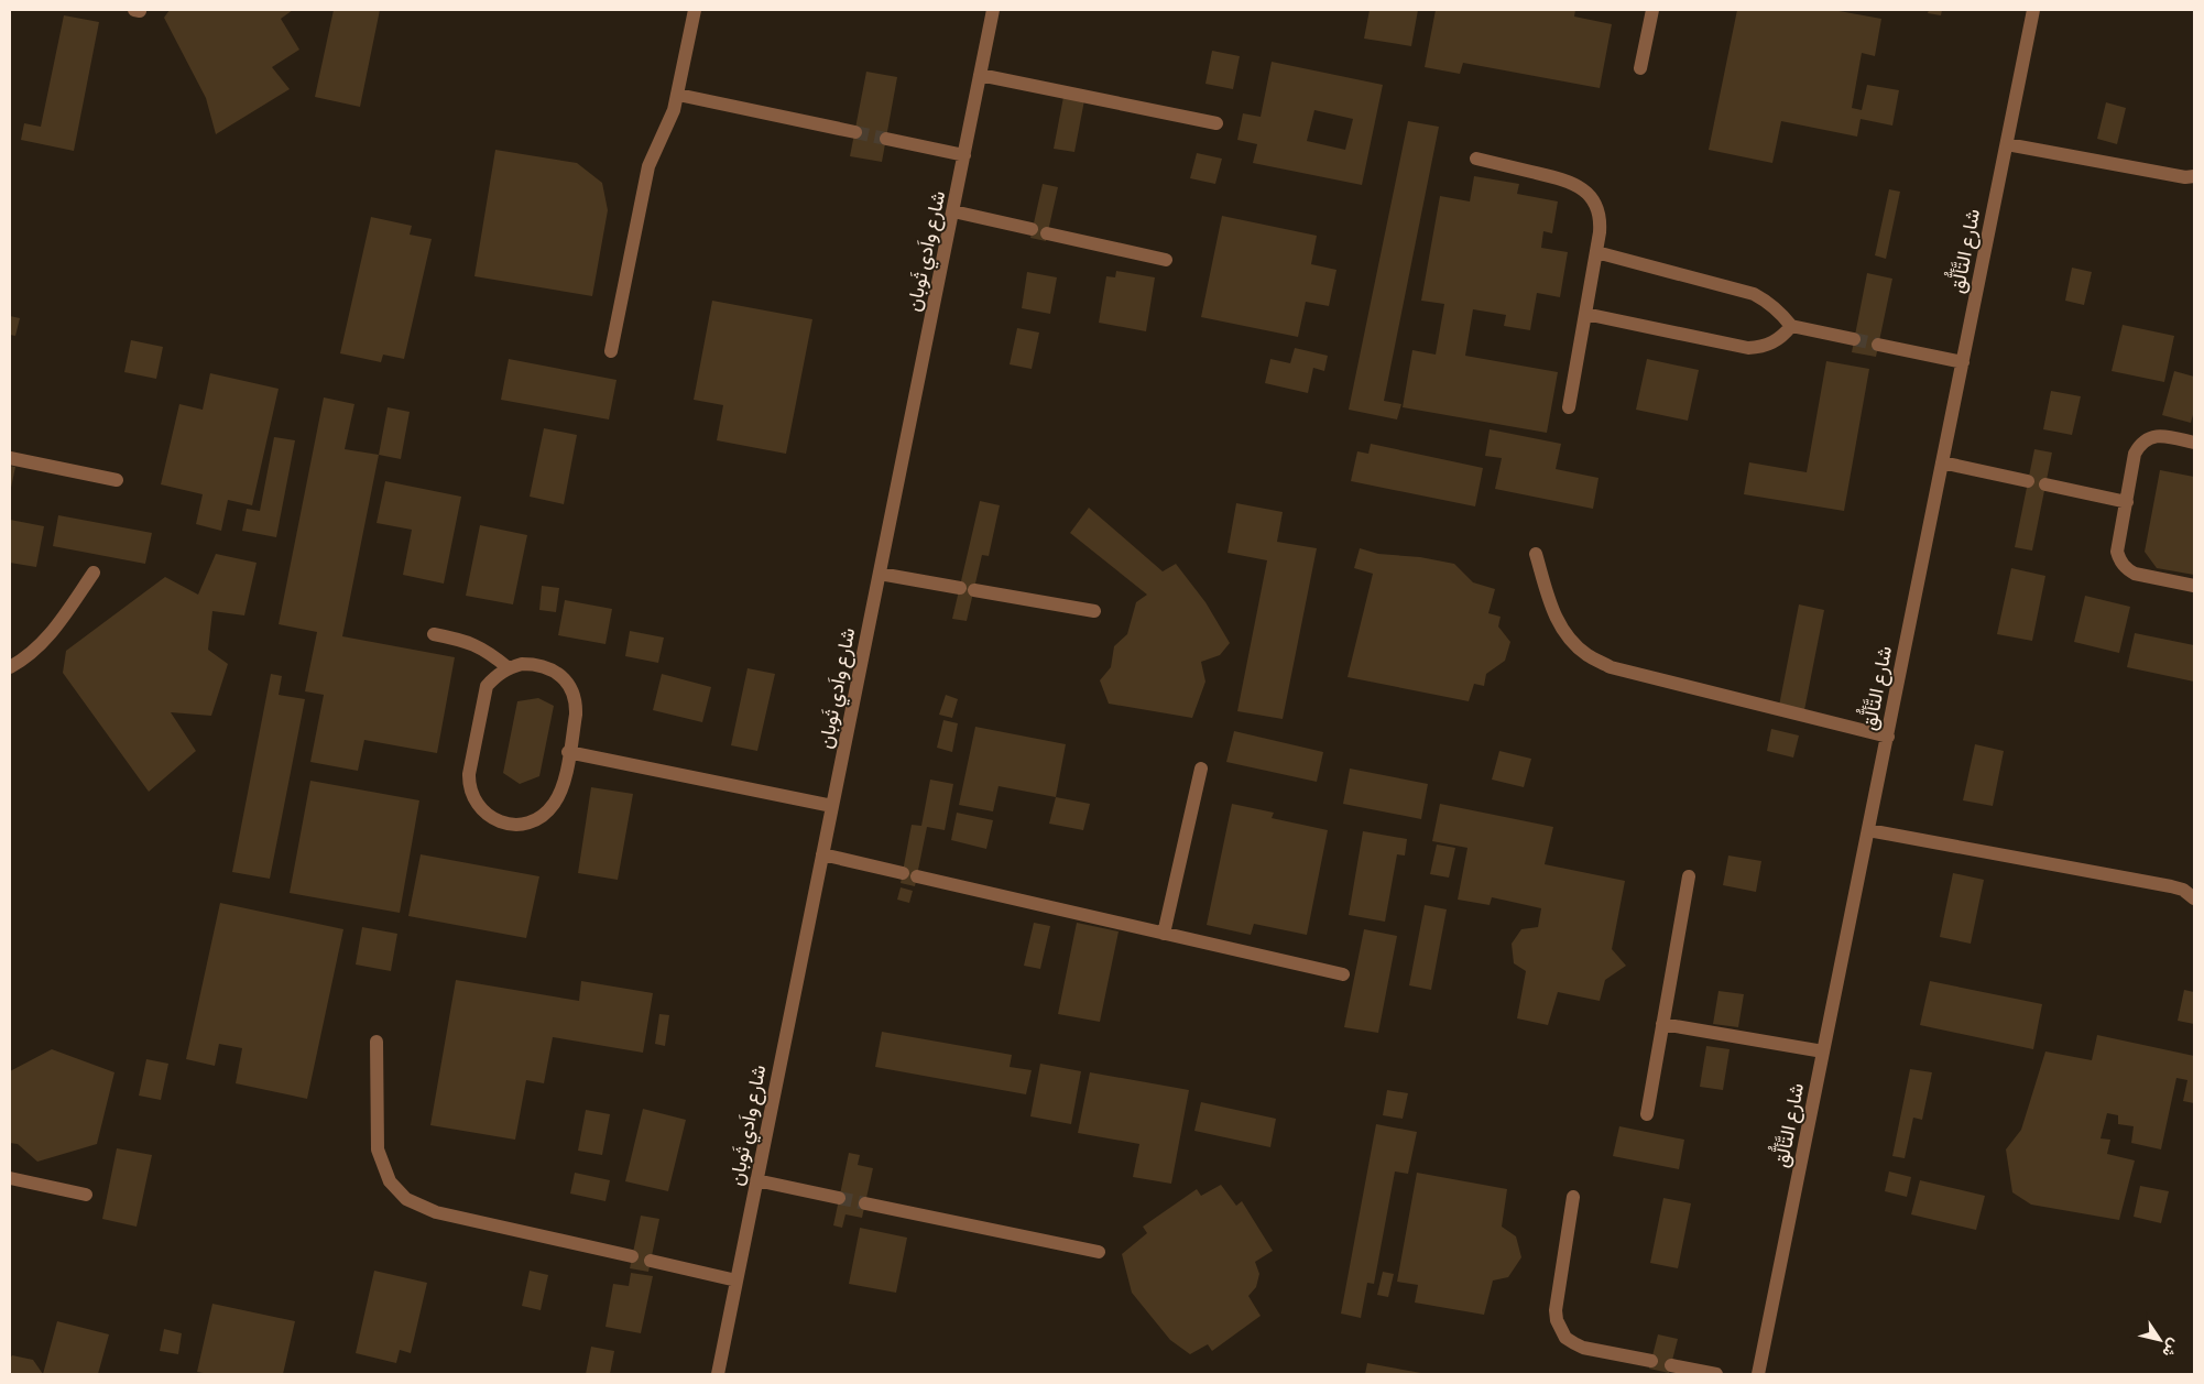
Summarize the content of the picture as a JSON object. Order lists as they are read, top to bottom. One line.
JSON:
{"streets":{"street":["شارع واَدي ثَوبان","شارع التَّألُّق"]},"north":"bottom right"}
